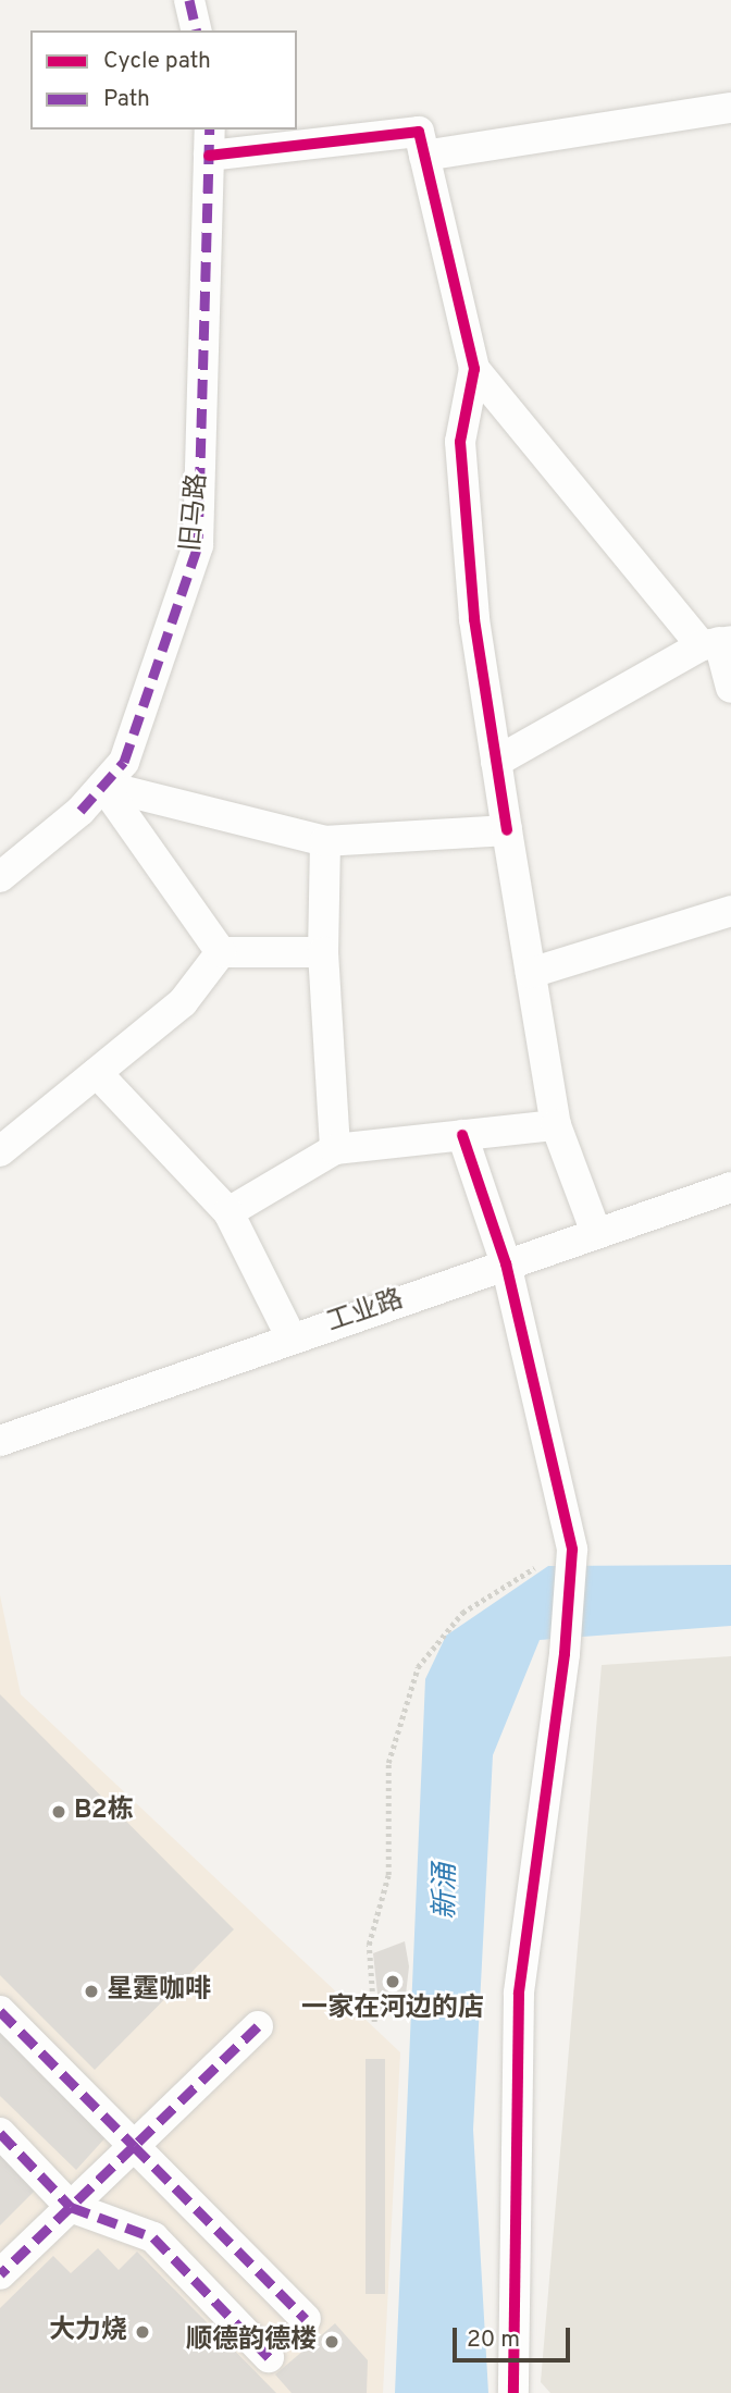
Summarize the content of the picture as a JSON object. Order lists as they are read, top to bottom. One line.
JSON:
{"streets":{"street":["旧马路","工业路"]},"water":["新涌"],"places":["B2栋","一家在河边的店","星霆咖啡","大力烧","顺德韵德楼"],"legend":["Cycle path","Path"],"scale_bar":"20 m"}
